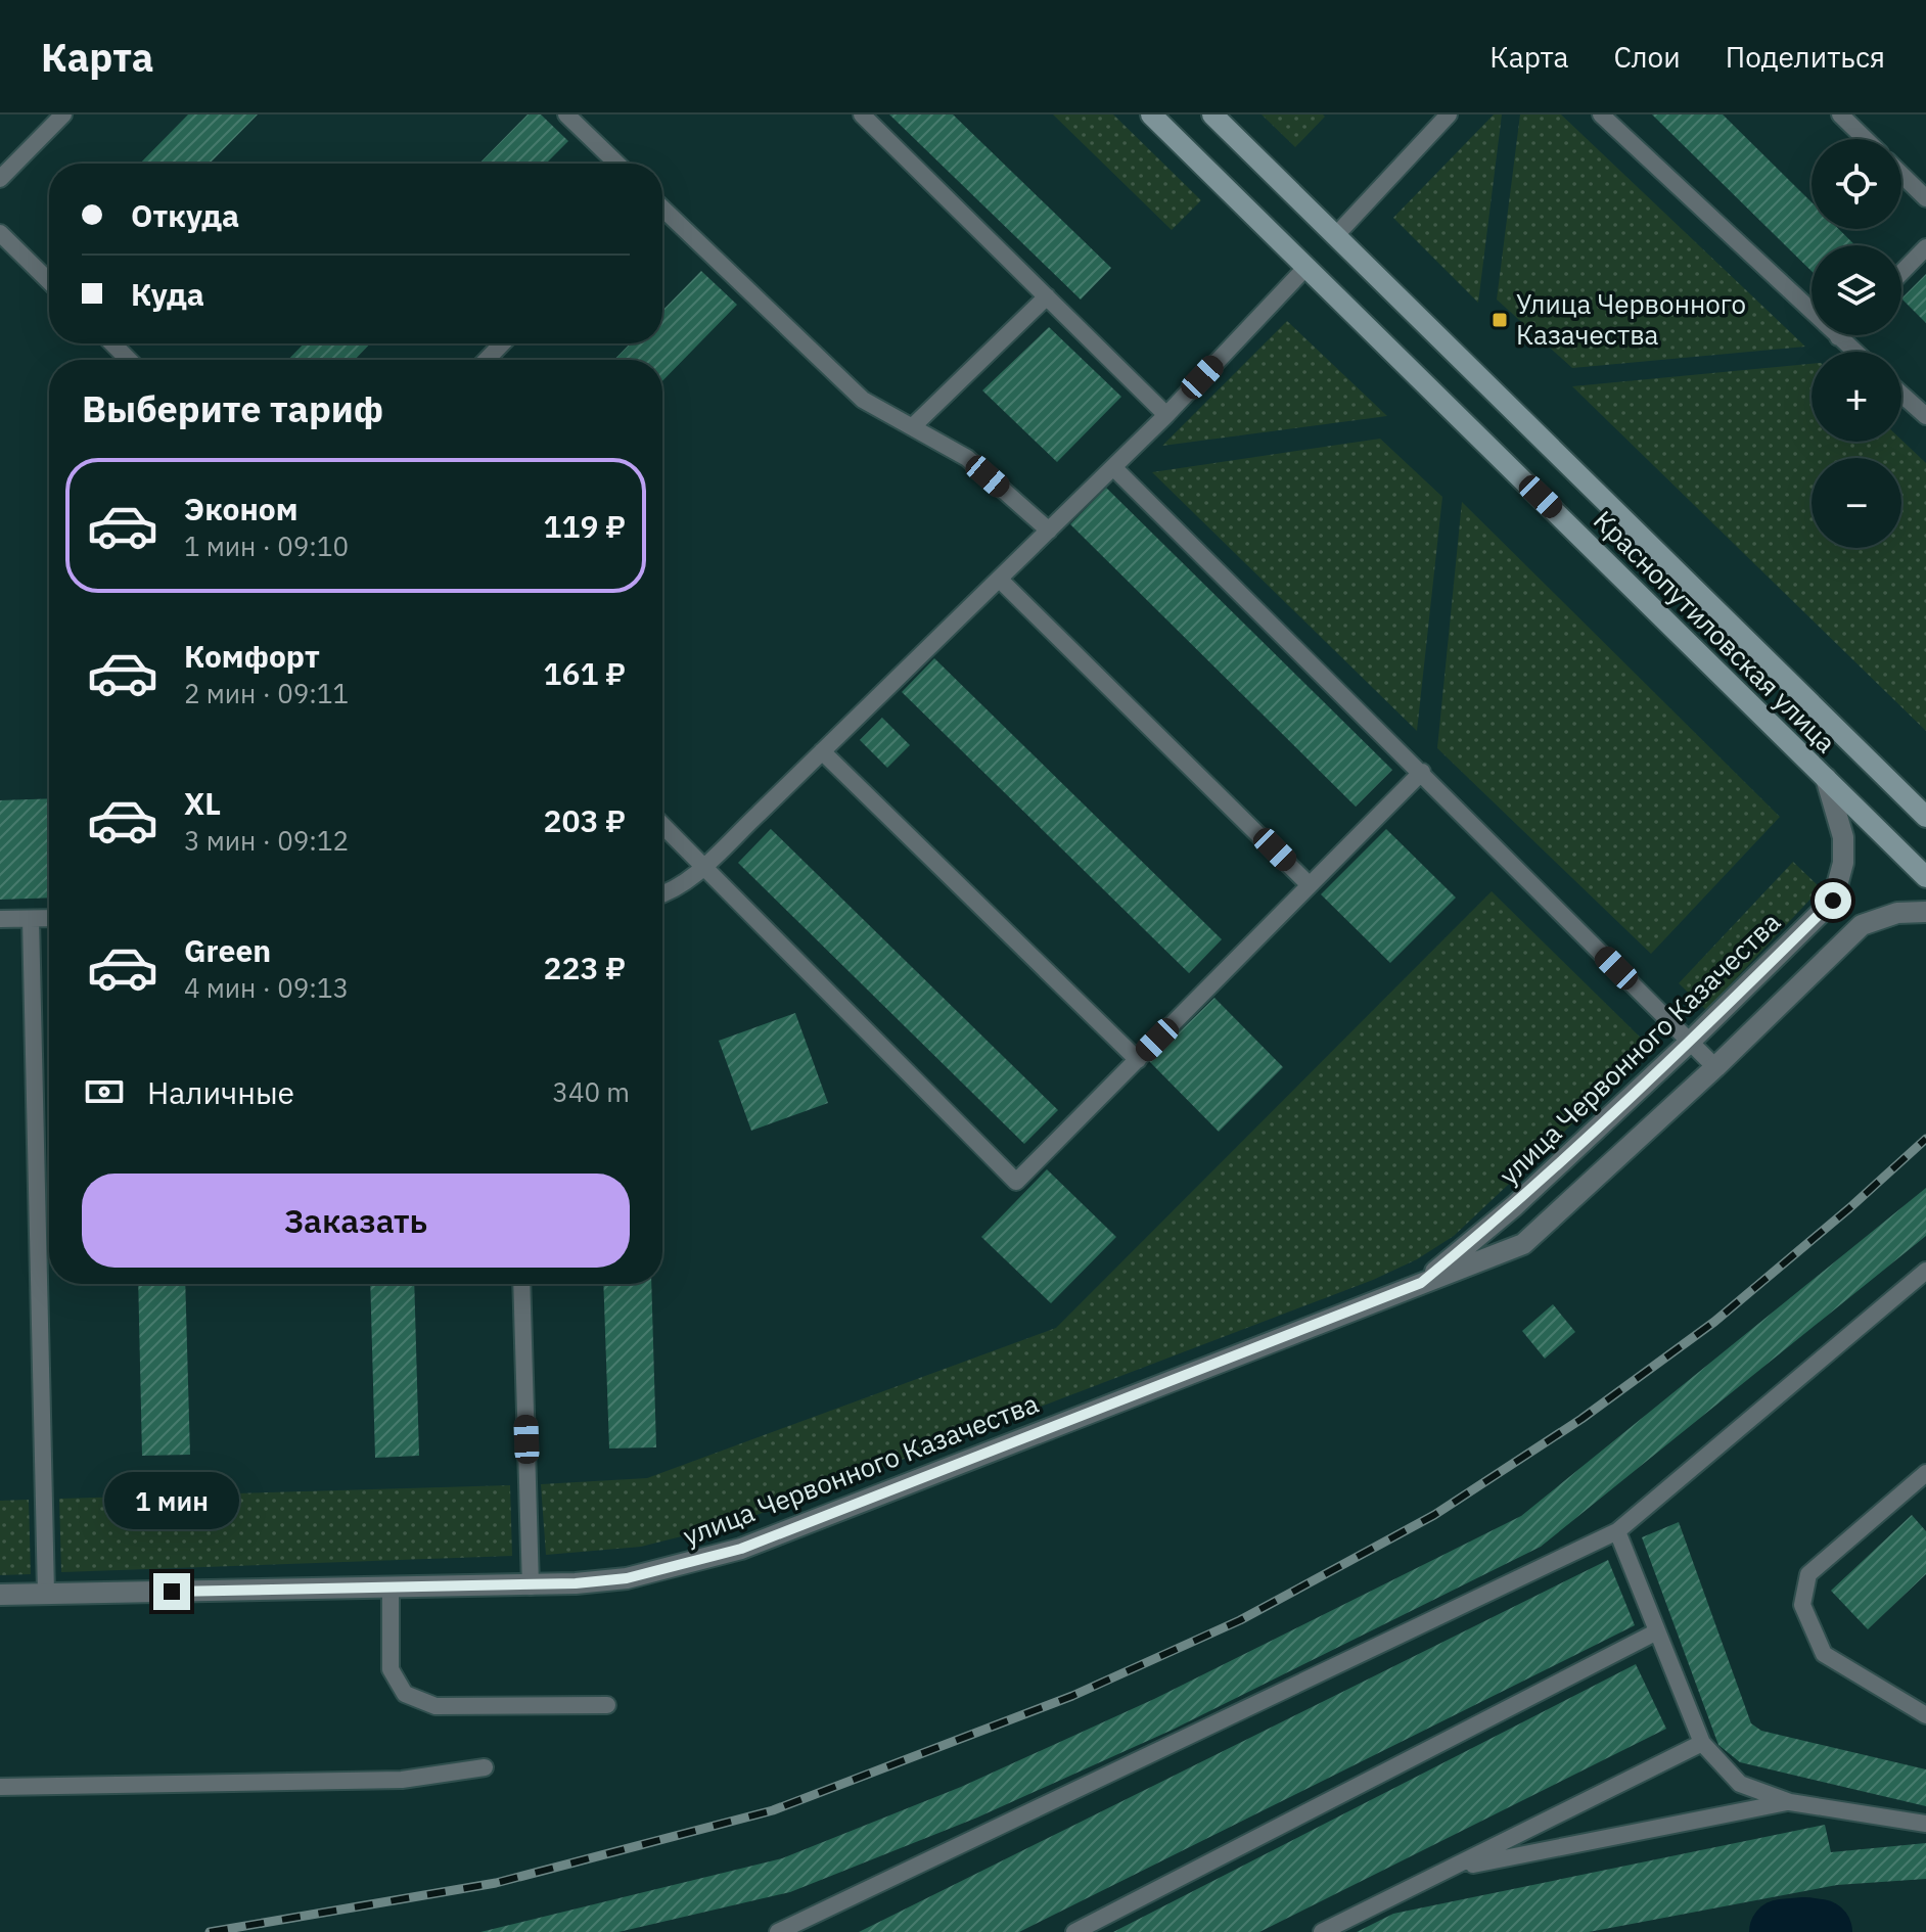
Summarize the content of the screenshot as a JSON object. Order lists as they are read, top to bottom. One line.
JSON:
{"streets":{"main road":["Краснопутиловская улица"],"street":["улица Червонного Казачества"]},"crossings":[["Краснопутиловская улица","улица Червонного Казачества"]],"places":{"transit":["Улица Червонного Казачества"]},"page":{"header":"Карта","nav":["Карта","Слои","Поделиться"],"map_buttons":["+","−"],"banner":["Откуда","Куда"],"heading":"Выберите тариф","list":[{"name":"Эконом","note":"1 мин · 09:10","value":"119 ₽"},{"name":"Комфорт","note":"2 мин · 09:11","value":"161 ₽"},{"name":"XL","note":"3 мин · 09:12","value":"203 ₽"},{"name":"Green","note":"4 мин · 09:13","value":"223 ₽"}],"pay":["Наличные","340 m"],"buttons":"Заказать","bubble":"1 мин"}}
